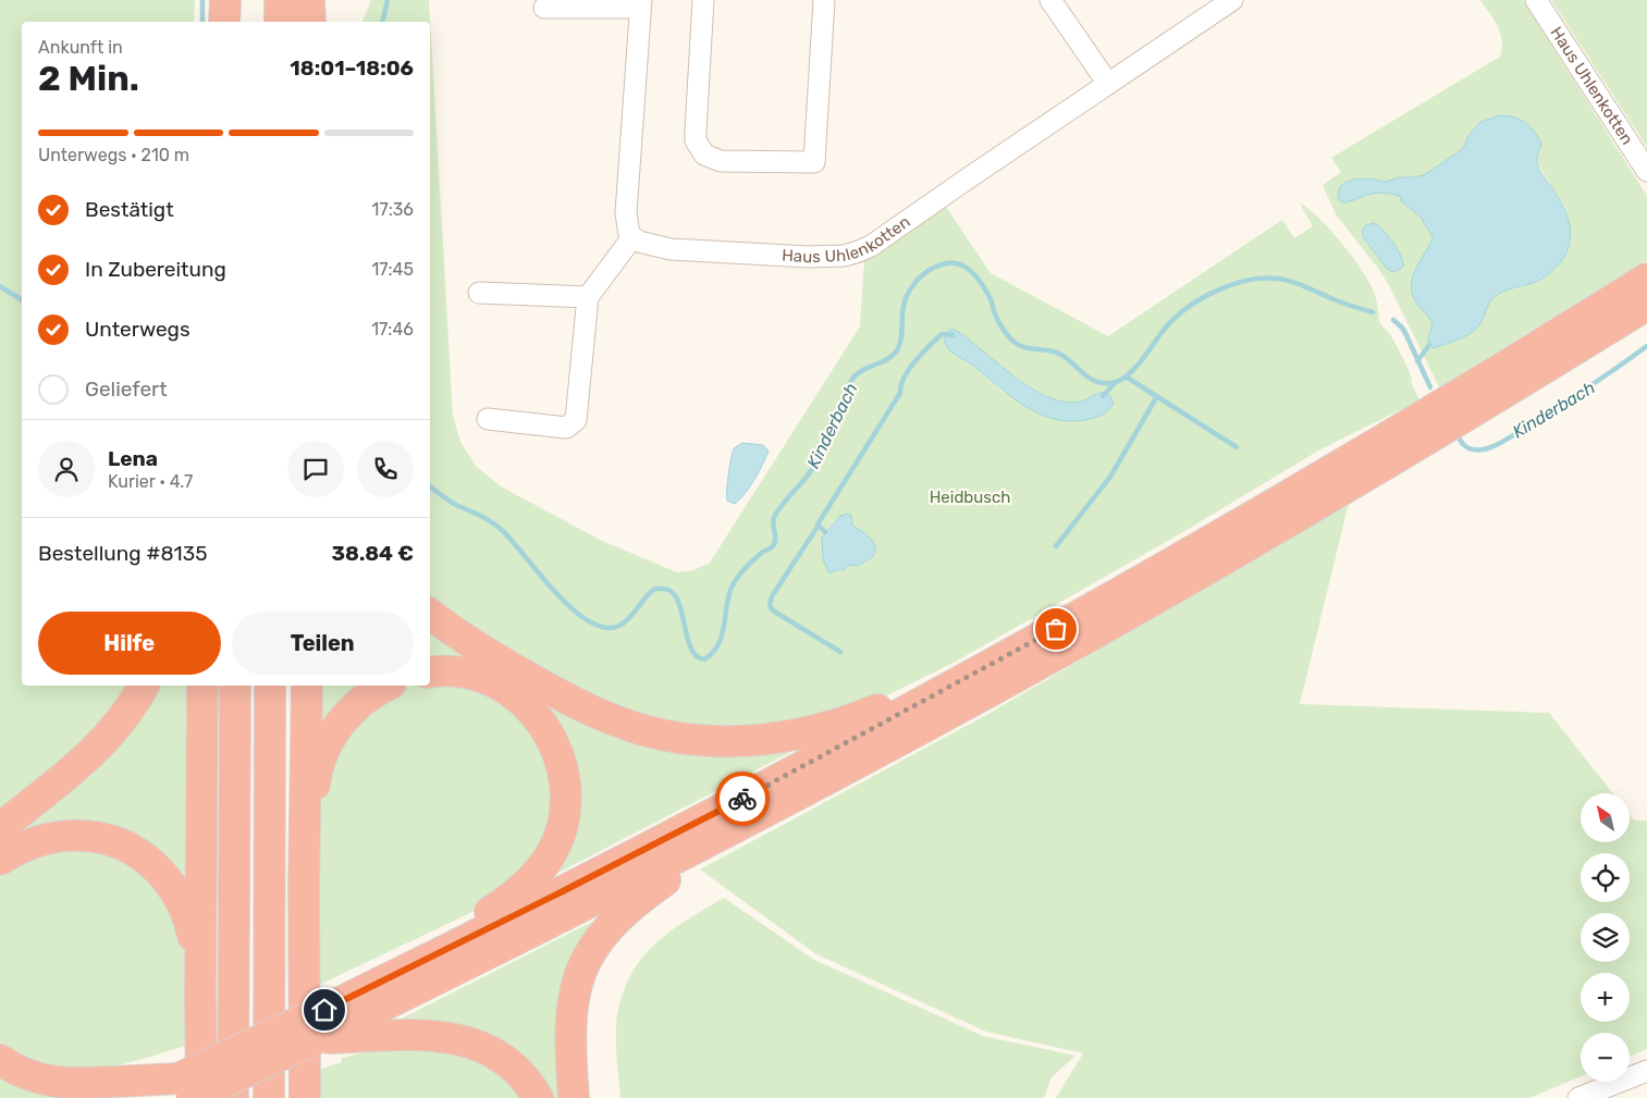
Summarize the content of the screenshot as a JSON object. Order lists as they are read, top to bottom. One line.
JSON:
{"streets":{"street":["Haus Uhlenkotten"]},"water":["Kinderbach"],"parks":["Heidbusch"],"north":"top left","page":{"heading":["2 Min.","Ankunft in","18:01–18:06"],"panel":["Lena","Kurier · 4.7","Bestellung #8135","38.84 €"],"bar":"Unterwegs · 210 m","list":[["Bestätigt","17:36"],["In Zubereitung","17:45"],["Unterwegs","17:46"],"Geliefert"],"buttons":["Hilfe","Teilen"],"map_buttons":["+","−"]}}
